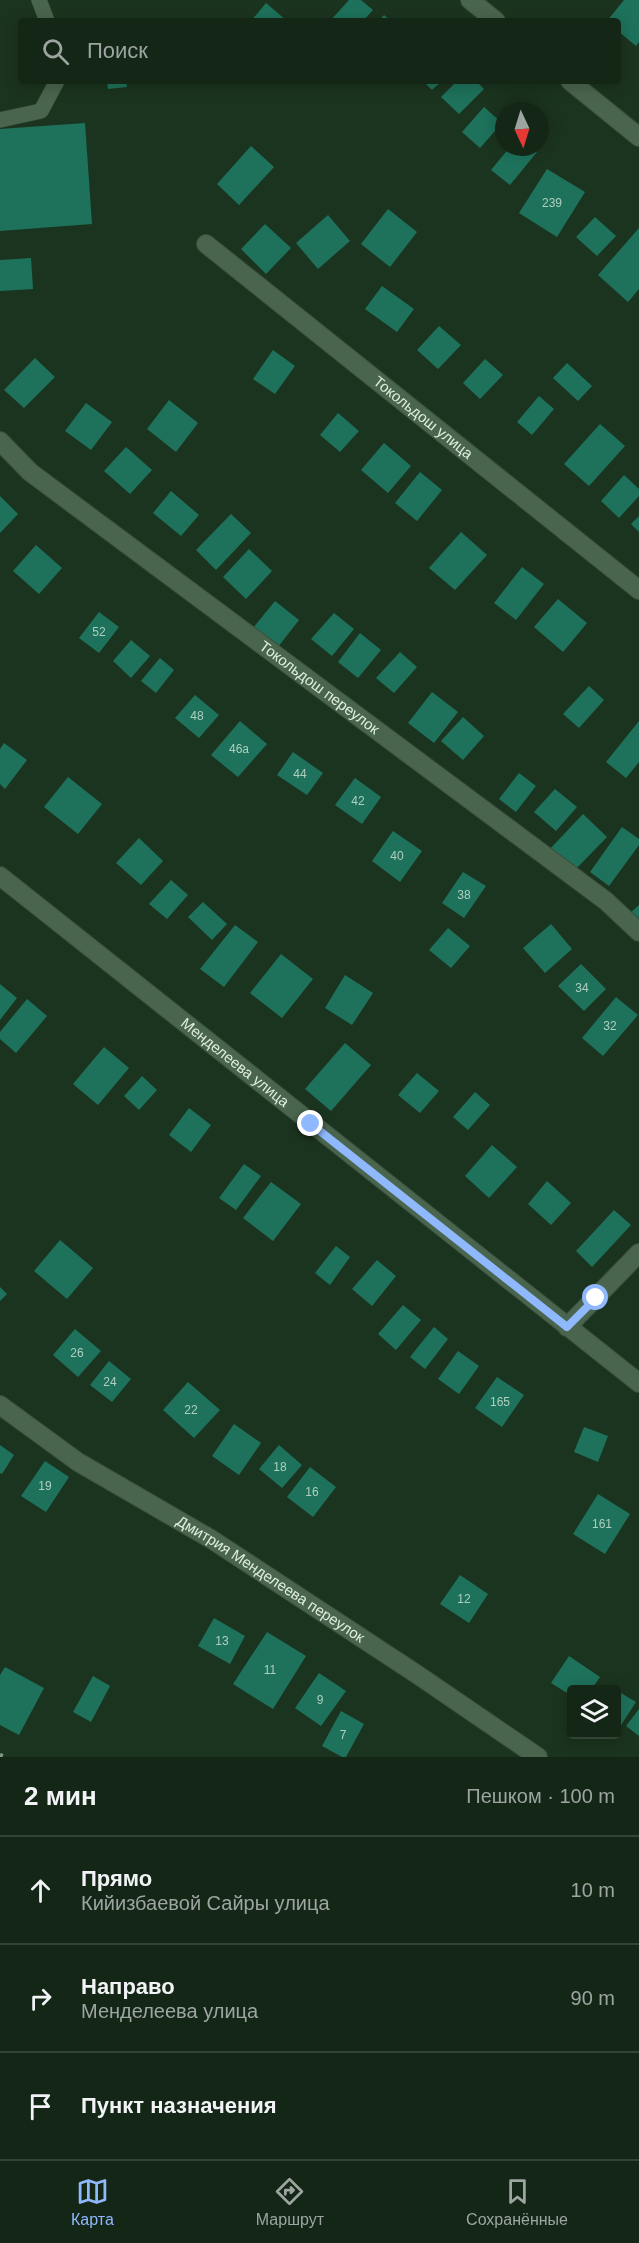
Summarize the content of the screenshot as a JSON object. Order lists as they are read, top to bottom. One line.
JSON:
{"streets":{"street":["Токольдош улица","Токольдош переулок","Менделеева улица","Дмитрия Менделеева переулок"]},"house_numbers":["239","52","48","46а","44","42","40","38","34","32","26","24","165","22","18","19","16","161","12","13","11","9","7"],"north":"bottom","page":{"search":"Поиск","heading":["2 мин","Пешком · 100 m"],"list":[["Прямо","Кийизбаевой Сайры улица","10 m"],["Направо","Менделеева улица","90 m"],"Пункт назначения"],"nav":["Карта","Маршрут","Сохранённые"]}}
